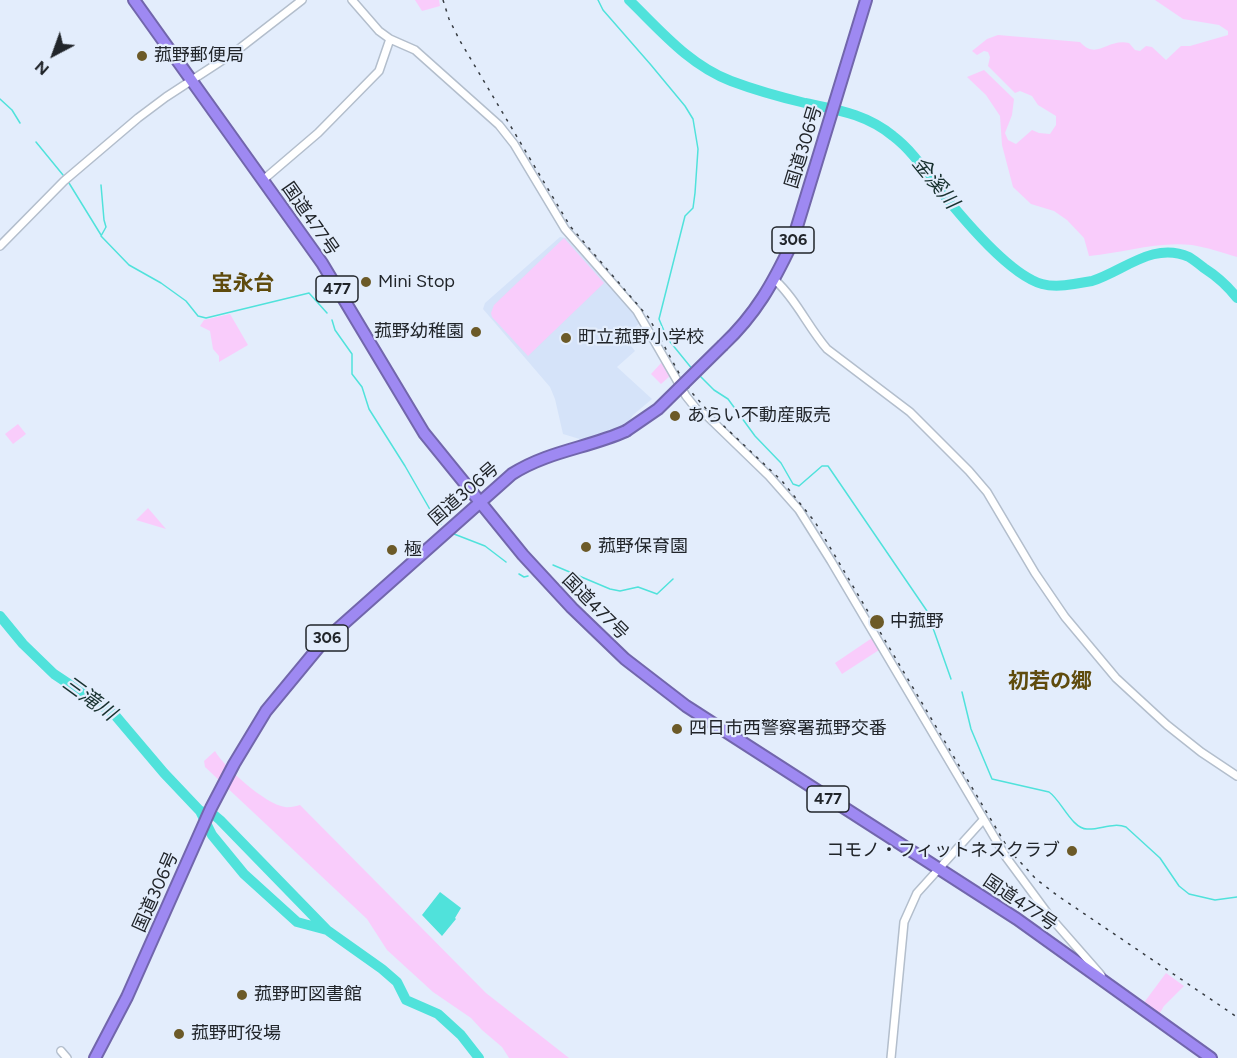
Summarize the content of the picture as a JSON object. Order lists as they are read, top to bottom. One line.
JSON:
{"streets":{"highway":["国道306号","国道477号","306","477"]},"crossings":[["国道306号","国道477号"]],"districts":["宝永台","初若の郷"],"water":["金溪川","三滝川"],"places":["菰野郵便局","Mini Stop","菰野幼稚園","町立菰野小学校","あらい不動産販売","菰野保育園","極","中菰野","四日市西警察署菰野交番","コモノ・フィットネスクラブ","菰野町図書館","菰野町役場"],"north":"bottom left"}
